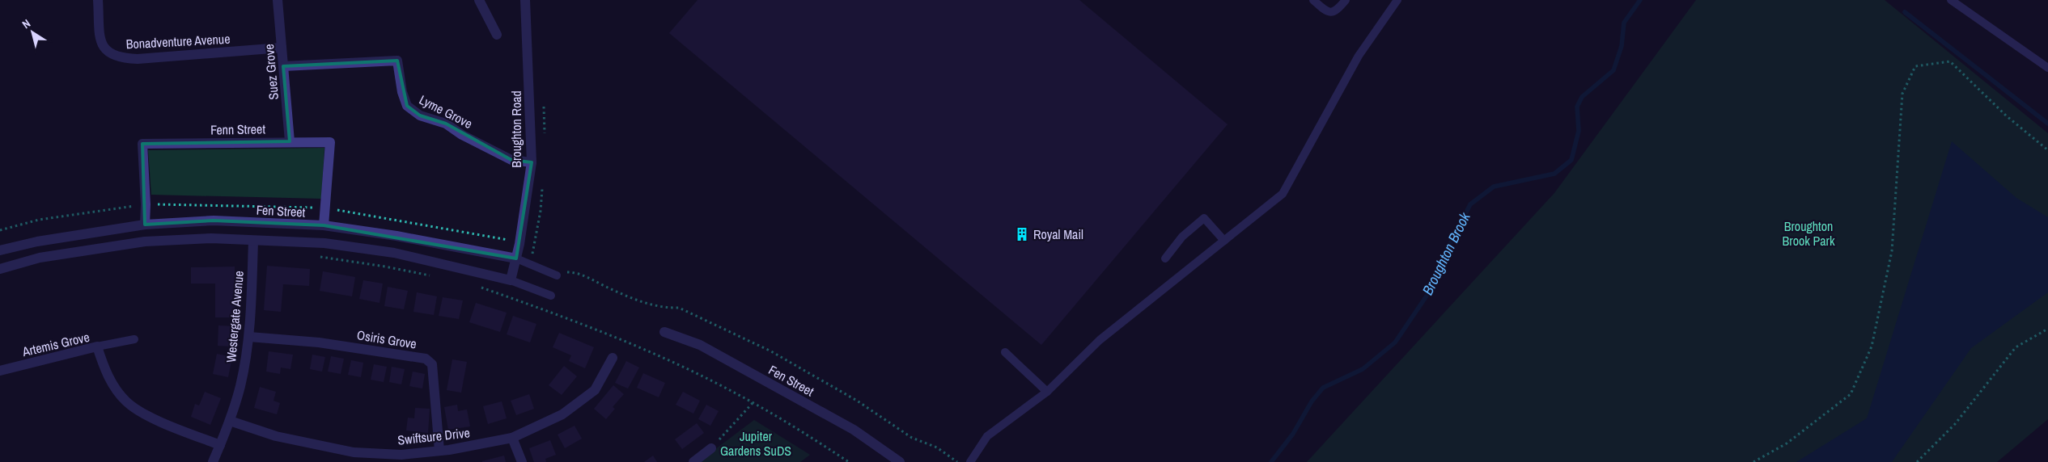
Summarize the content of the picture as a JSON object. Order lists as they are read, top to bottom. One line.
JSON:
{"streets":{"street":["Bonadventure Avenue","Suez Grove","Lyme Grove","Fenn Street","Broughton Road","Fen Street","Westergate Avenue","Osiris Grove","Artemis Grove","Swiftsure Drive"]},"crossings":[["Bonadventure Avenue","Suez Grove"],["Suez Grove","Lyme Grove"],["Suez Grove","Fenn Street"],["Lyme Grove","Broughton Road"],["Fenn Street","Fen Street"],["Broughton Road","Fen Street"],["Westergate Avenue","Osiris Grove"],["Westergate Avenue","Artemis Grove"],["Westergate Avenue","Swiftsure Drive"],["Osiris Grove","Swiftsure Drive"]],"water":["Broughton Brook"],"parks":["Broughton Brook Park","Jupiter Gardens SuDS"],"places":{"building":["Royal Mail"]},"north":"top left"}
